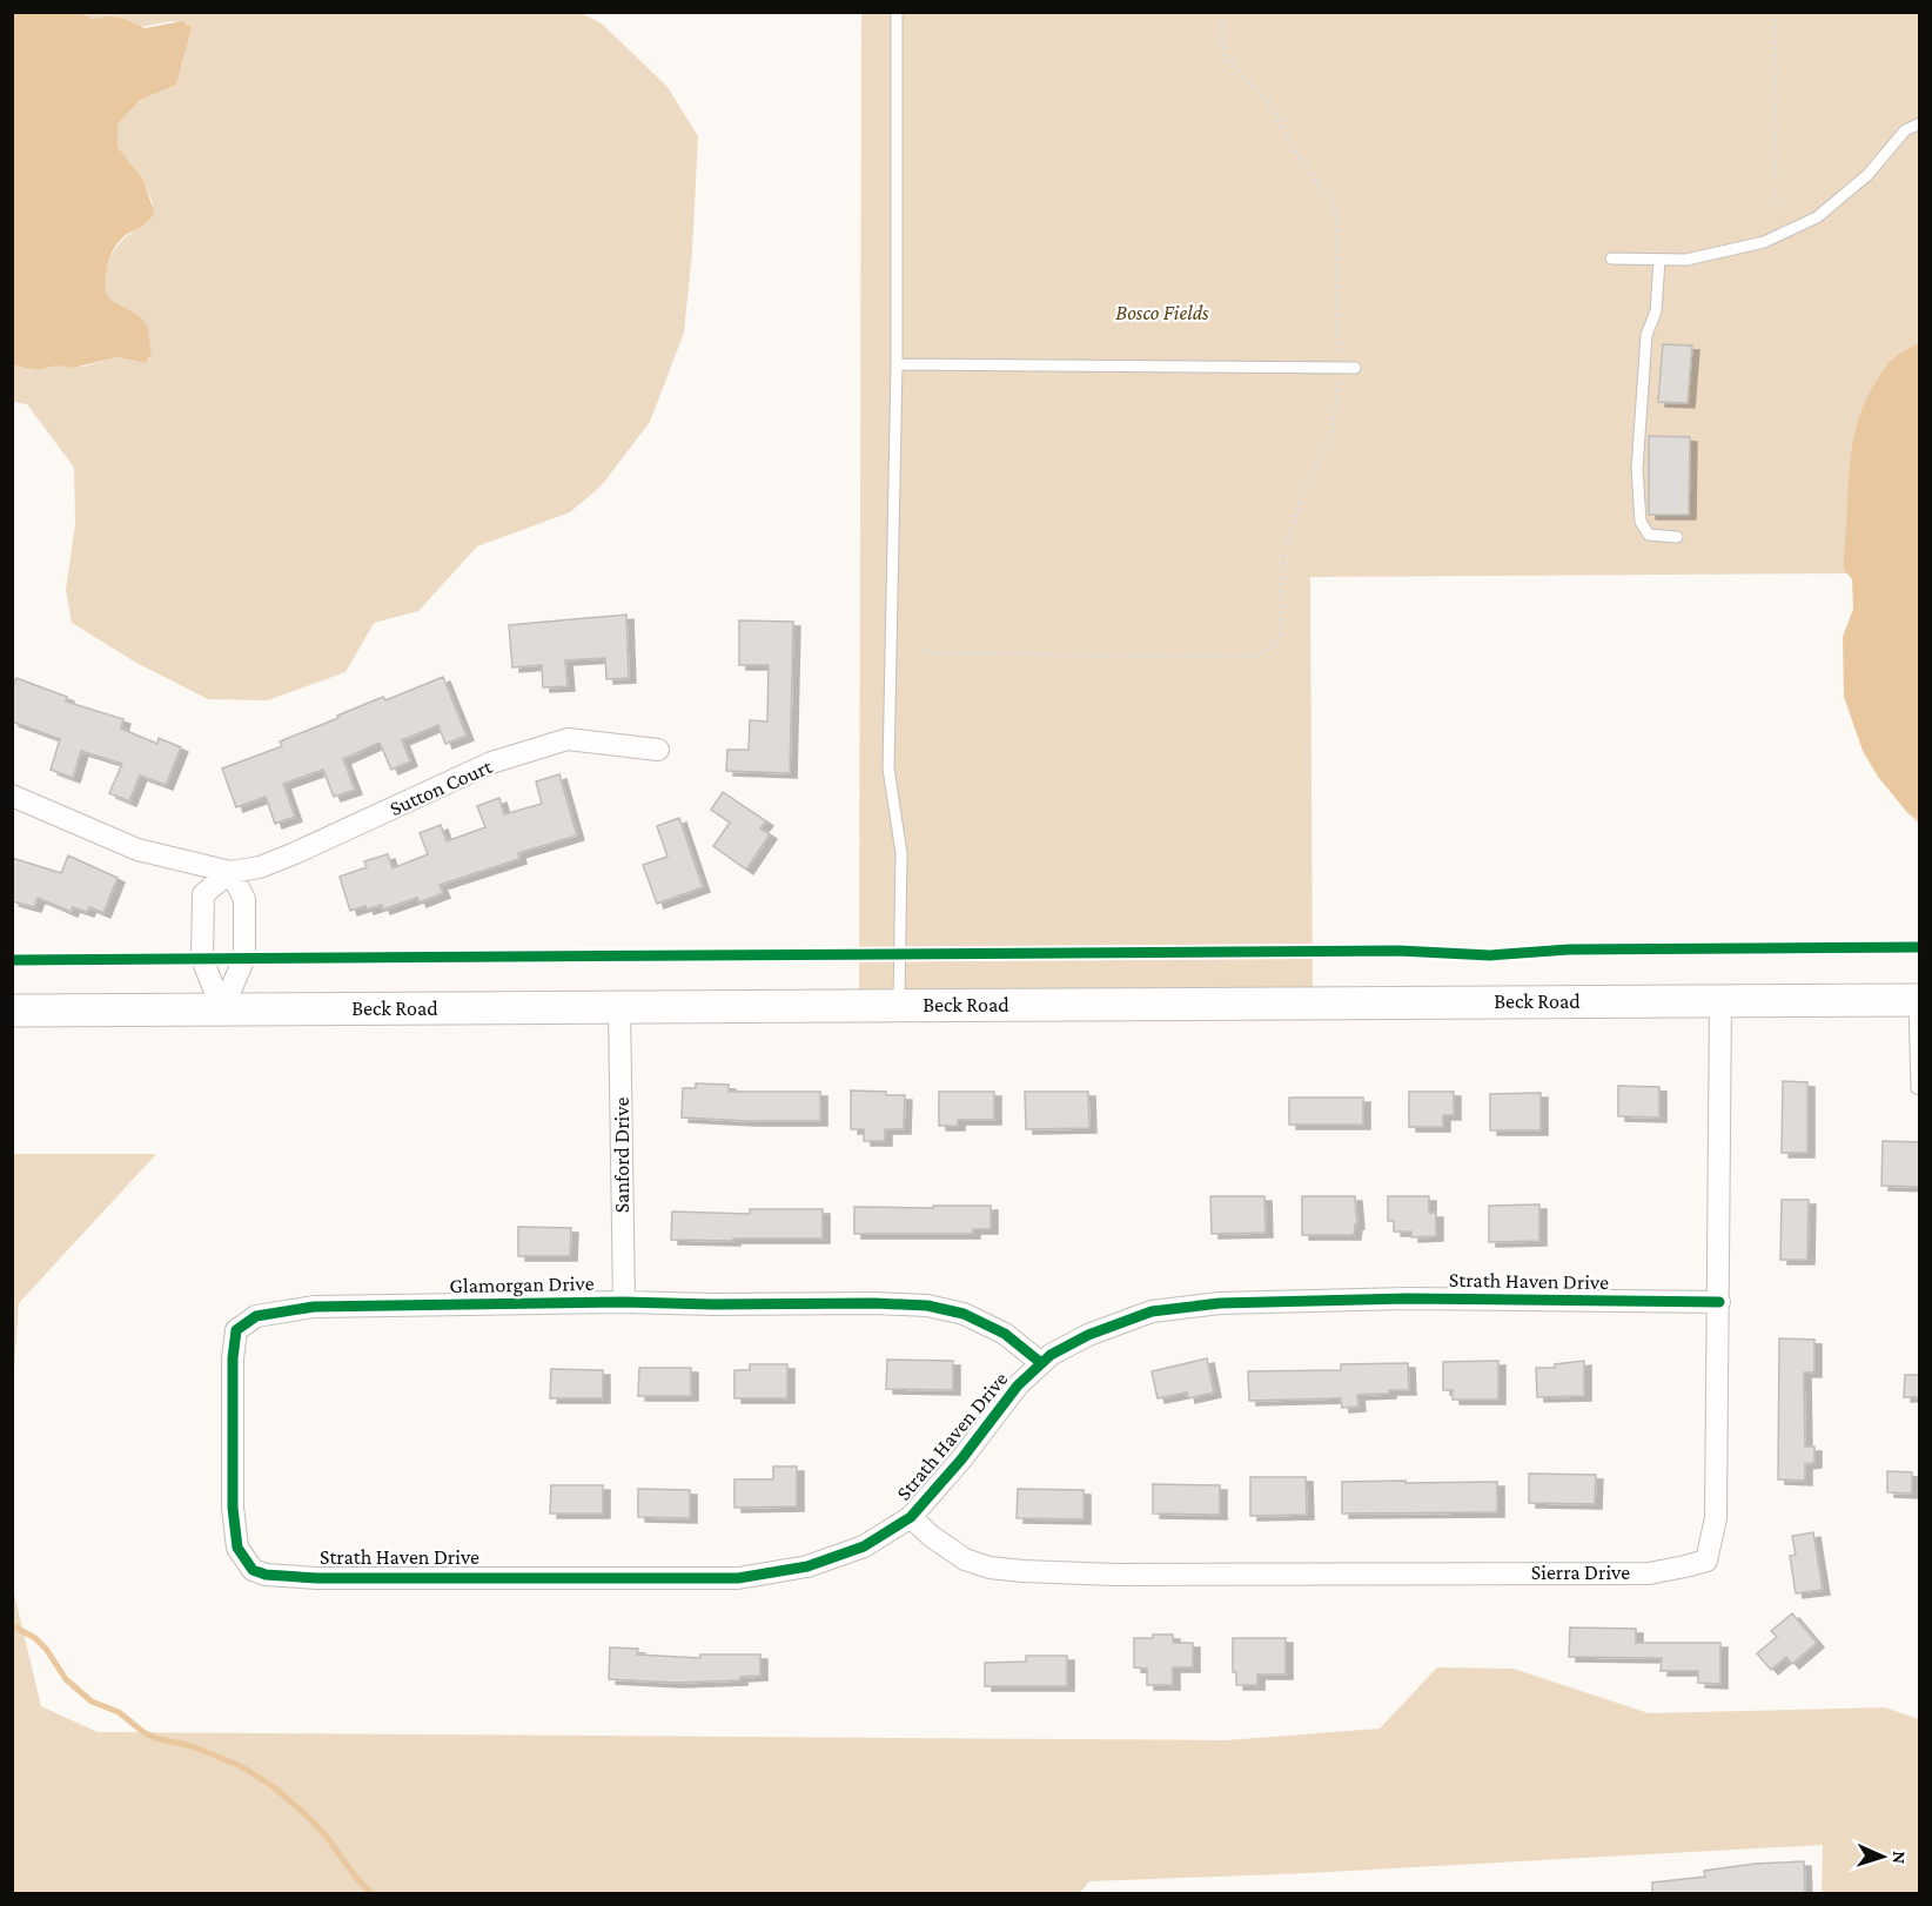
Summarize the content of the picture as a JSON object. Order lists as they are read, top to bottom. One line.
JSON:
{"streets":{"main road":["Beck Road"],"street":["Sutton Court","Sanford Drive","Strath Haven Drive","Glamorgan Drive","Sierra Drive"]},"crossings":[["Sutton Court","Beck Road"],["Beck Road","Sanford Drive"],["Beck Road","Sierra Drive"],["Sanford Drive","Glamorgan Drive"],["Strath Haven Drive","Glamorgan Drive"],["Strath Haven Drive","Sierra Drive"]],"parks":["Bosco Fields"],"north":"right"}
